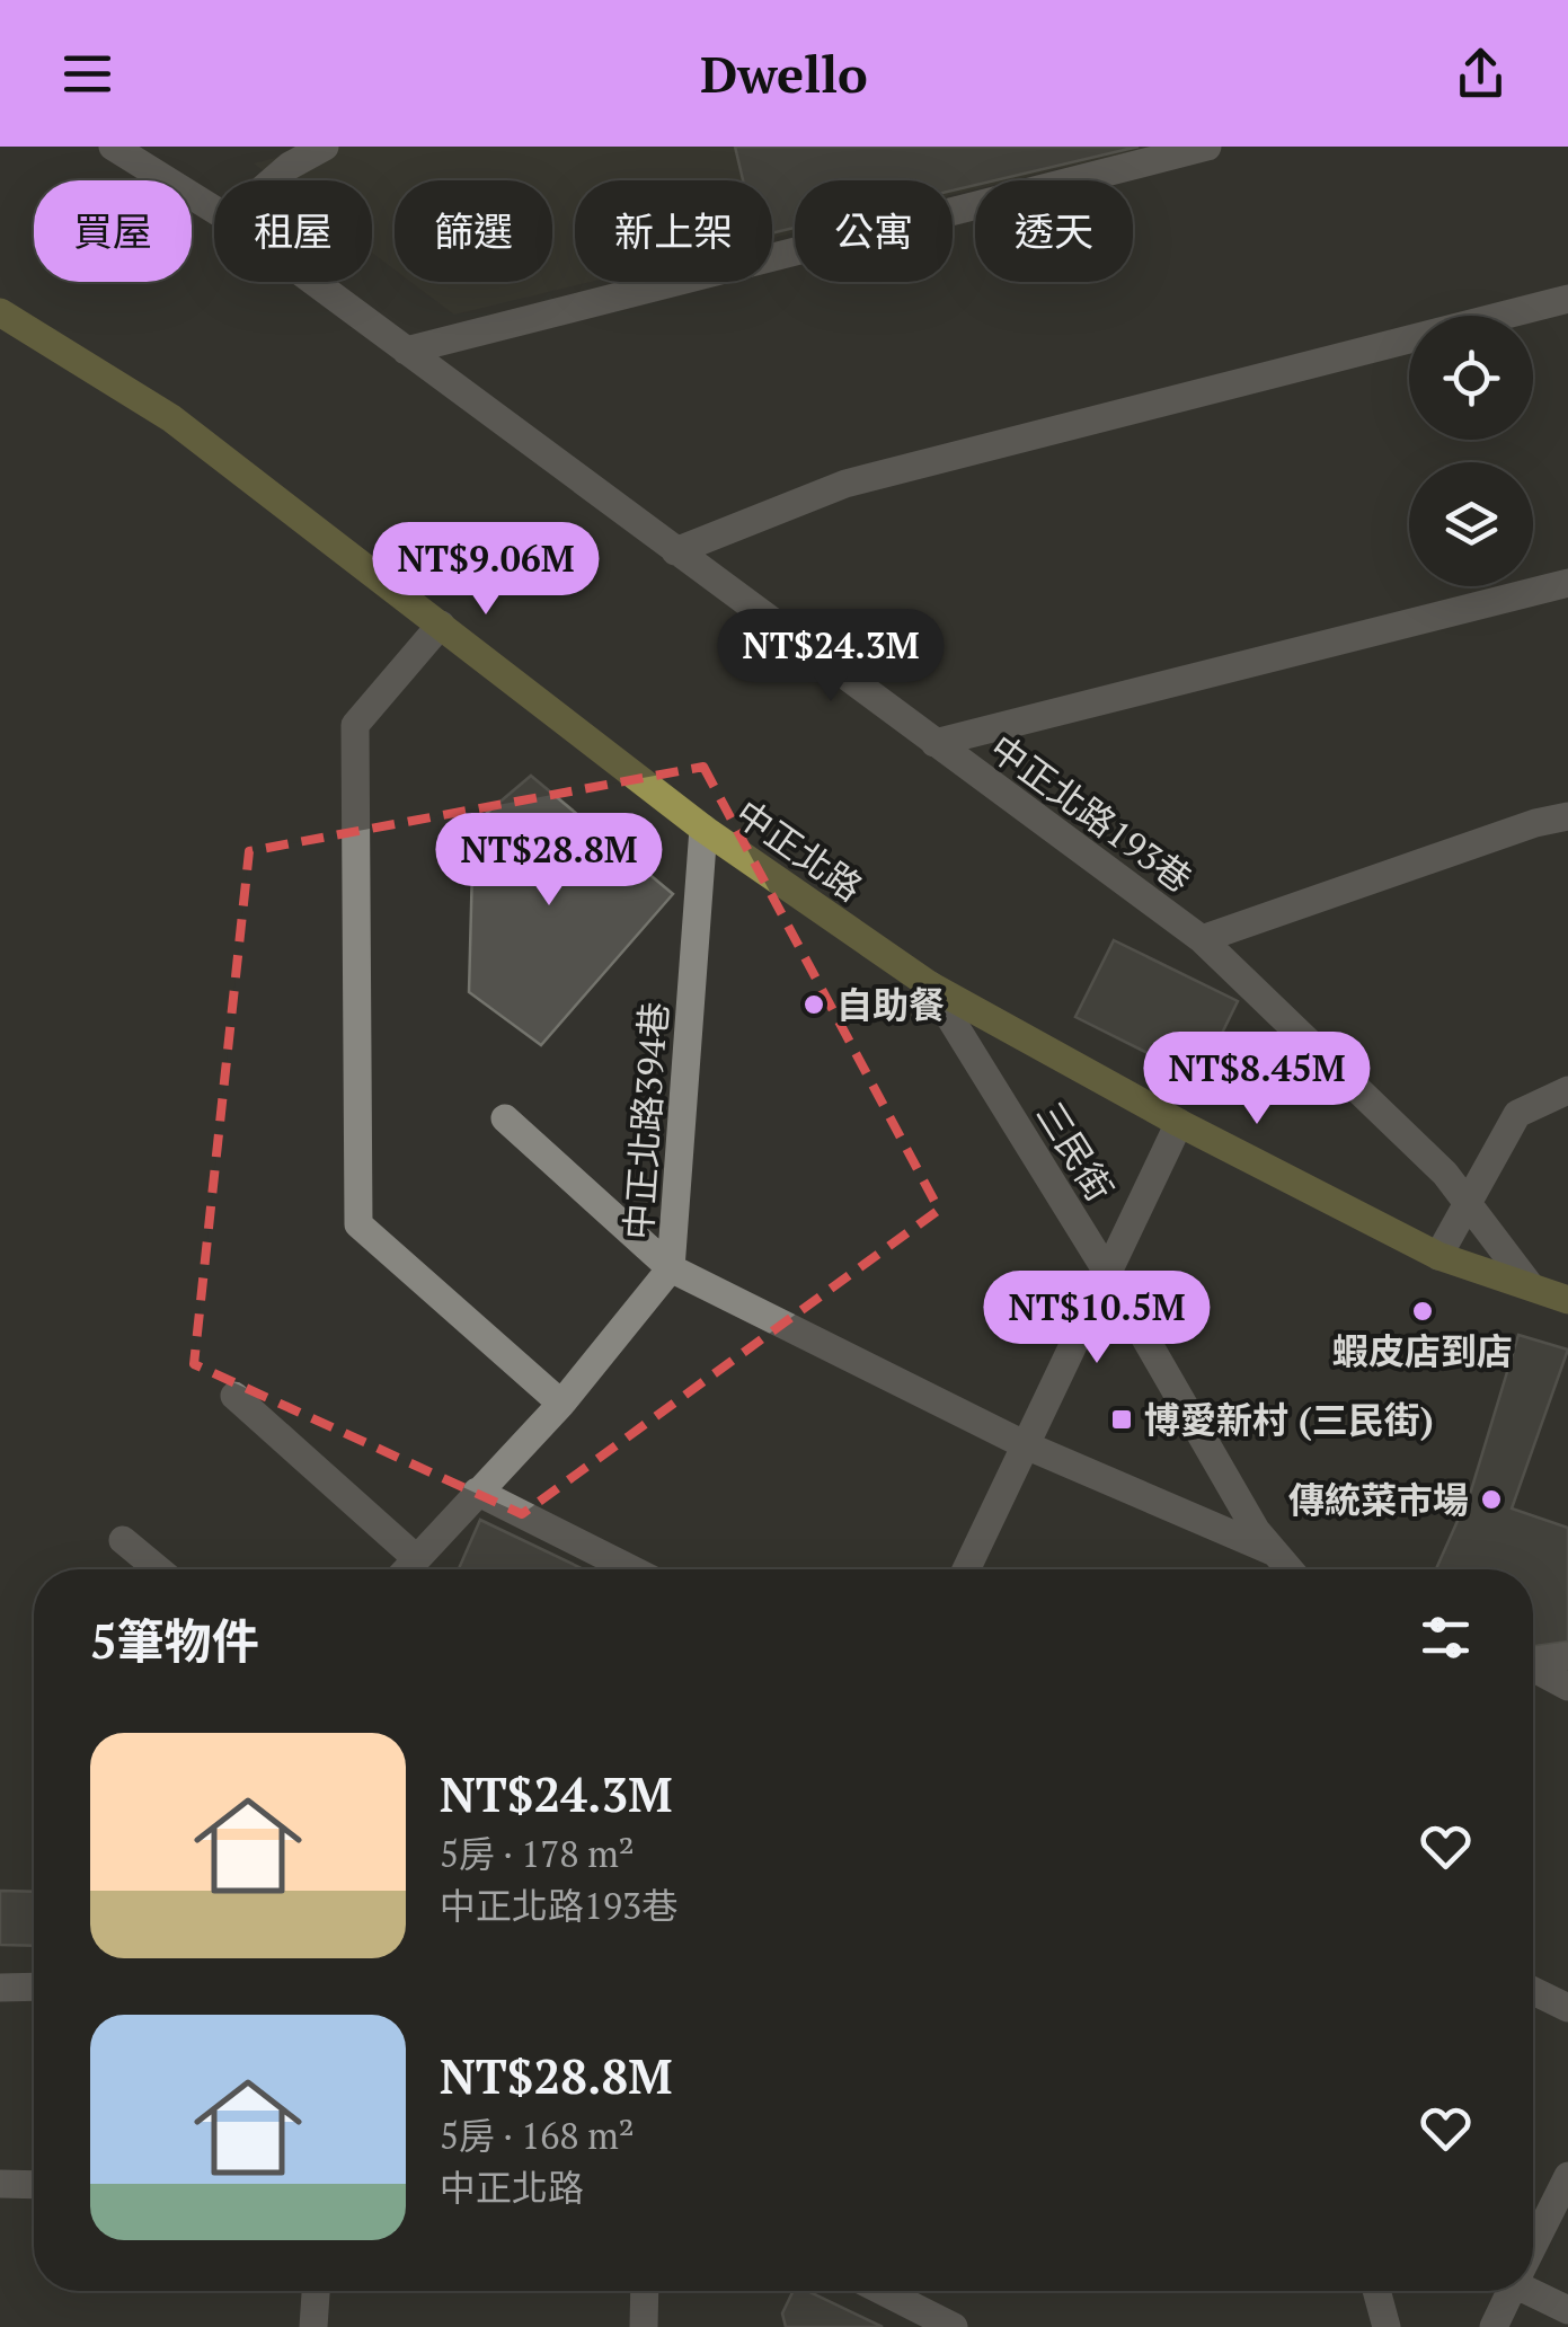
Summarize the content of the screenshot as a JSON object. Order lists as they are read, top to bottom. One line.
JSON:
{"streets":{"main road":["中正北路"],"street":["中正北路193巷","中正北路394巷","三民街"]},"crossings":[["中正北路193巷","中正北路"],["中正北路","中正北路394巷"],["中正北路","三民街"]],"places":{"other":["自助餐","蝦皮店到店","傳統菜市場"],"transit":["博愛新村 (三民街)"]},"page":{"header":"Dwello","chip":["買屋","租屋","篩選","新上架","公寓","透天"],"price":["NT$9.06M","NT$24.3M","NT$28.8M","NT$8.45M","NT$10.5M"],"heading":"5筆物件","list":[{"name":"NT$24.3M","note":"5房 · 178 m² · 中正北路193巷"},{"name":"NT$28.8M","note":"5房 · 168 m² · 中正北路"}]}}
